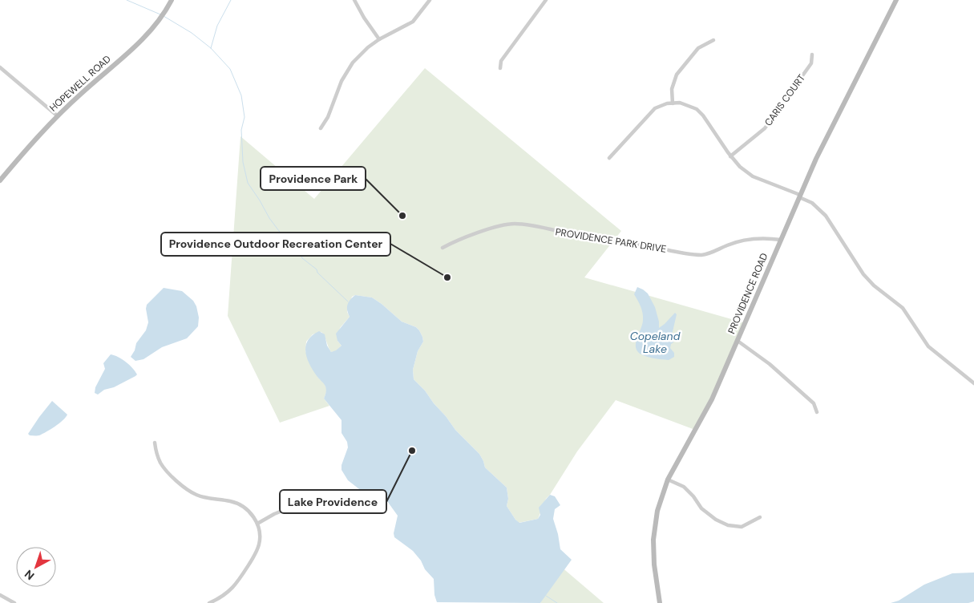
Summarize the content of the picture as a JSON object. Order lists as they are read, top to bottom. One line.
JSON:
{"streets":{"street":["HOPEWELL ROAD","CARIS COURT","PROVIDENCE PARK DRIVE","PROVIDENCE ROAD"]},"crossings":[["PROVIDENCE PARK DRIVE","PROVIDENCE ROAD"]],"water":["Copeland Lake"],"places":["Providence Park","Providence Outdoor Recreation Center","Lake Providence"],"north":"bottom left"}
